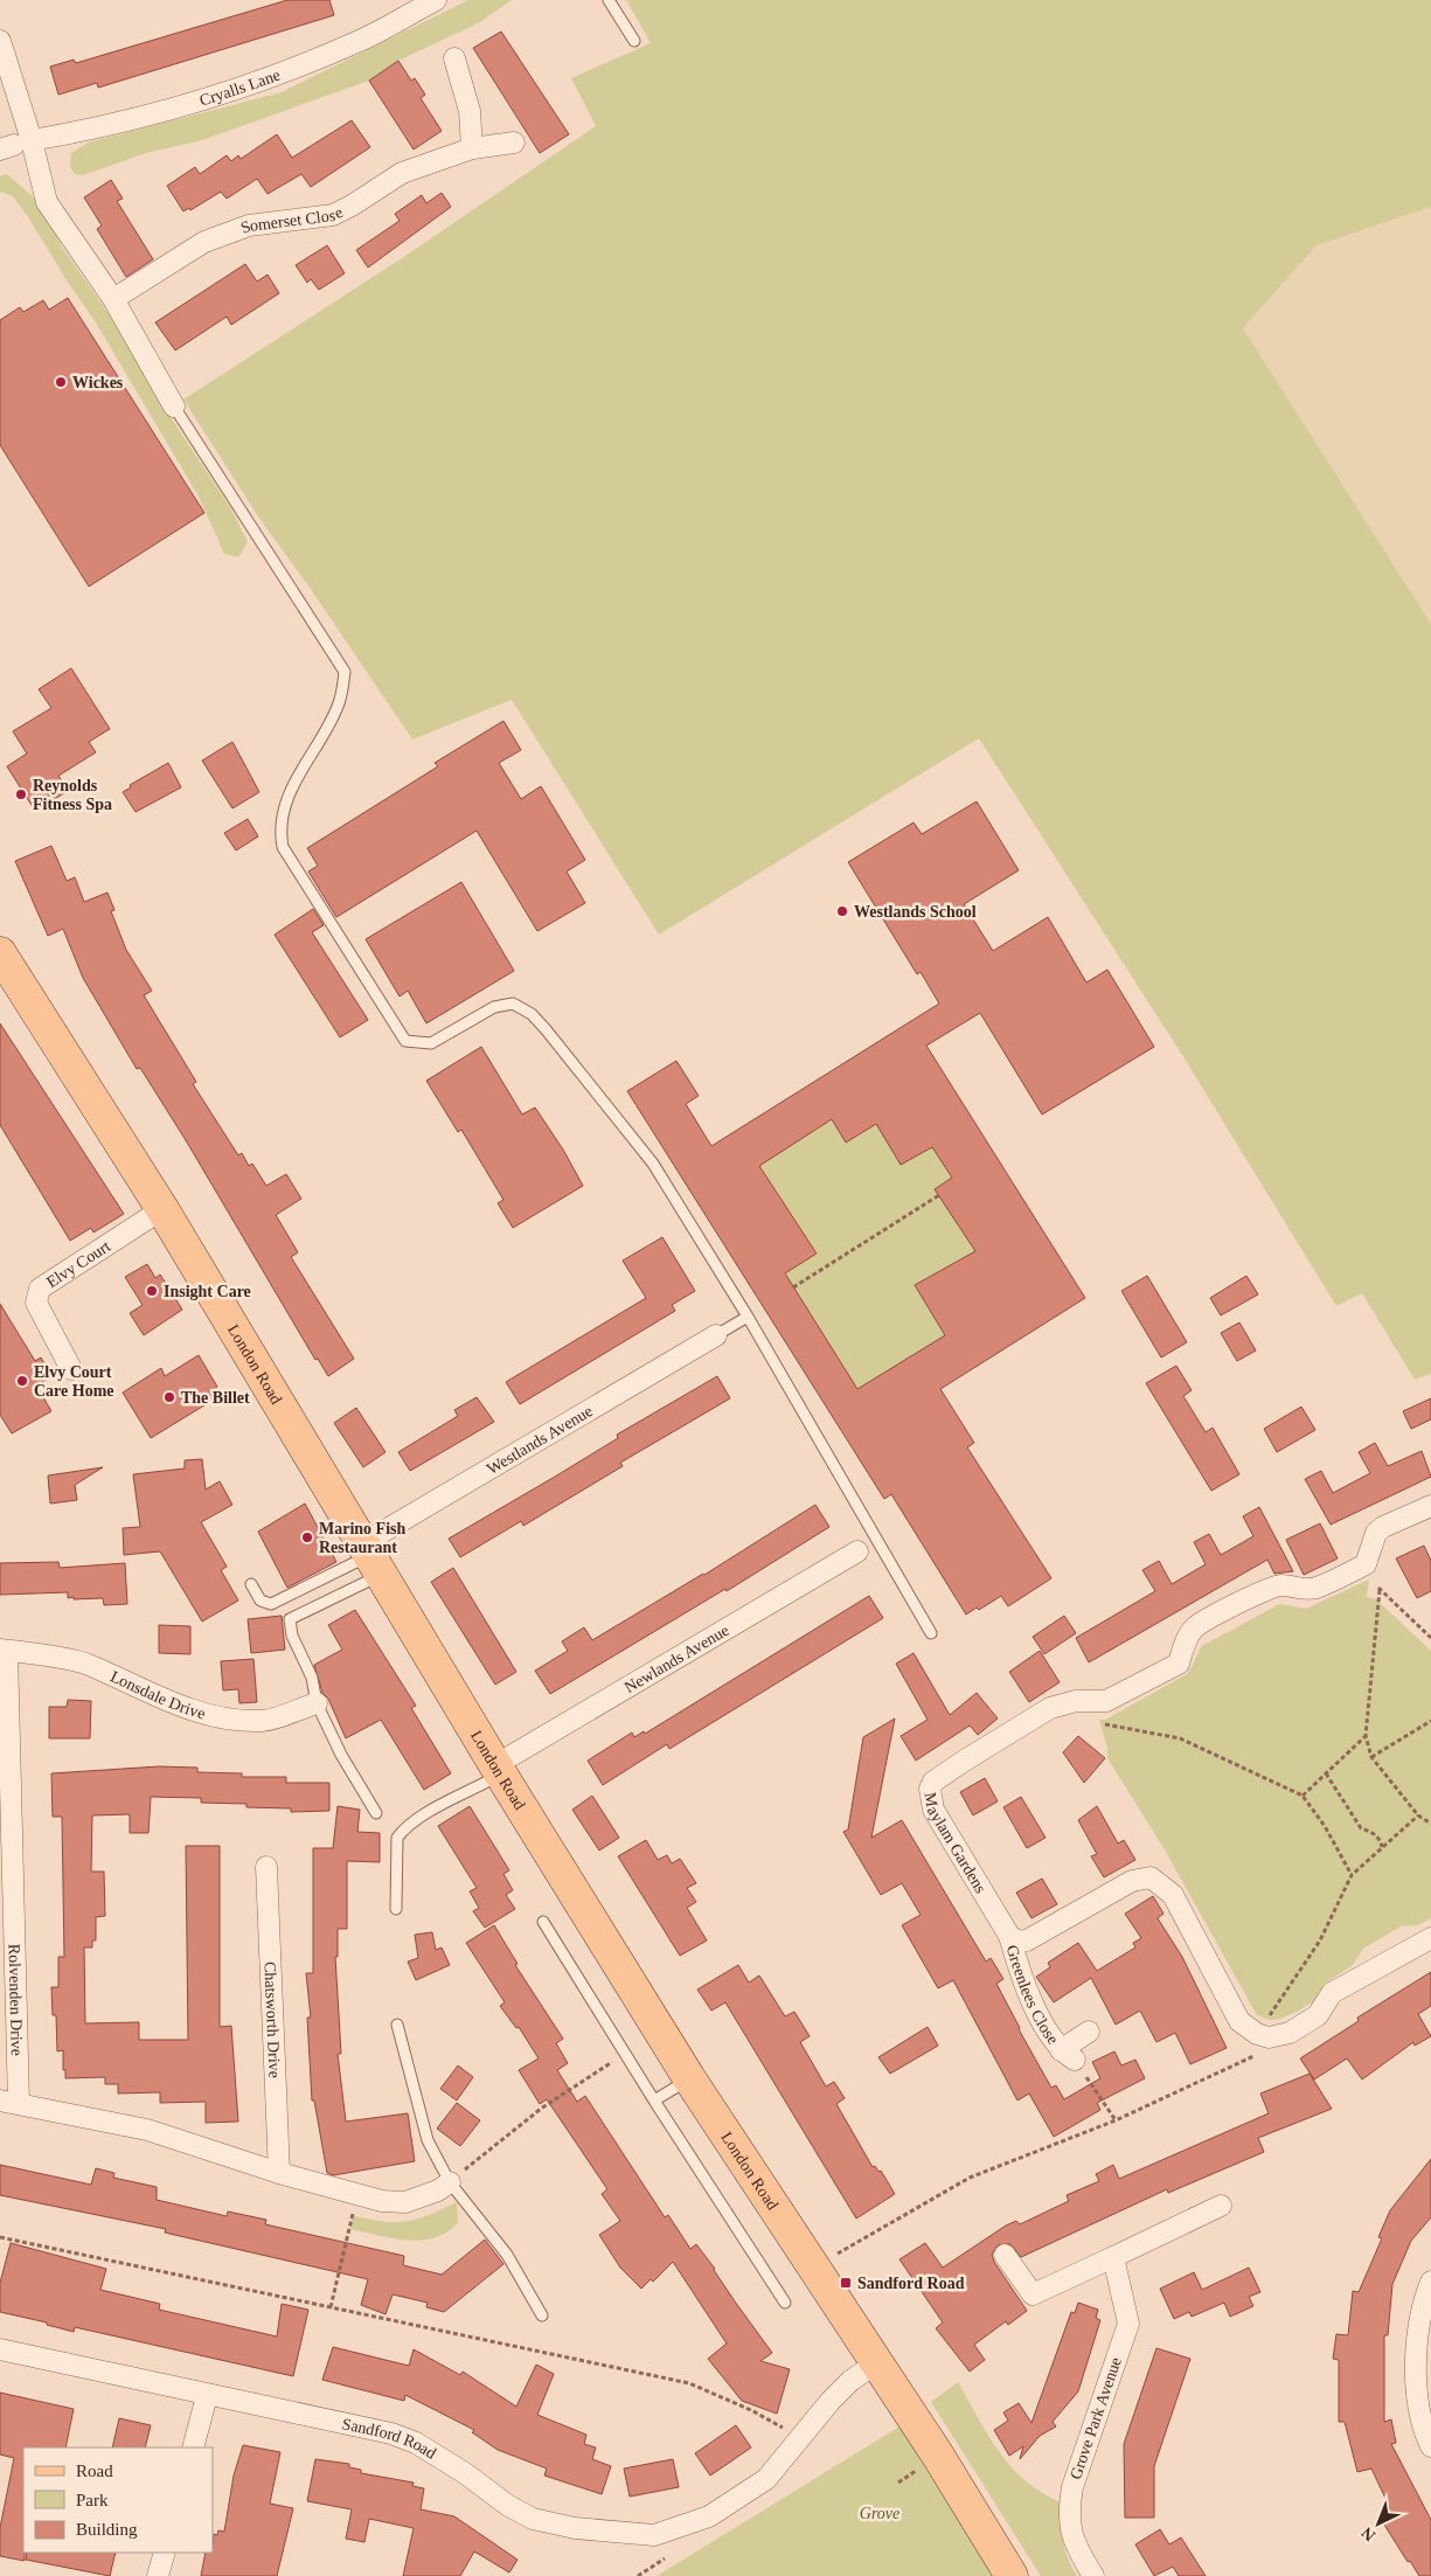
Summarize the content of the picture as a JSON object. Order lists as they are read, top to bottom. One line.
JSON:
{"streets":{"main road":["London Road"],"street":["Cryalls Lane","Somerset Close","Elvy Court","Westlands Avenue","Newlands Avenue","Lonsdale Drive","Maylam Gardens","Greenlees Close","Rolvenden Drive","Chatsworth Drive","Grove Park Avenue","Sandford Road"]},"crossings":[["Elvy Court","London Road"],["London Road","Westlands Avenue"],["London Road","Newlands Avenue"],["London Road","Sandford Road"],["Lonsdale Drive","Rolvenden Drive"],["Maylam Gardens","Greenlees Close"]],"parks":["Grove"],"places":{"other":["Wickes","Reynolds Fitness Spa","Westlands School","Insight Care","Elvy Court Care Home","The Billet","Marino Fish Restaurant"],"transit":["Sandford Road"]},"legend":["Road","Park","Building"],"north":"bottom left"}
